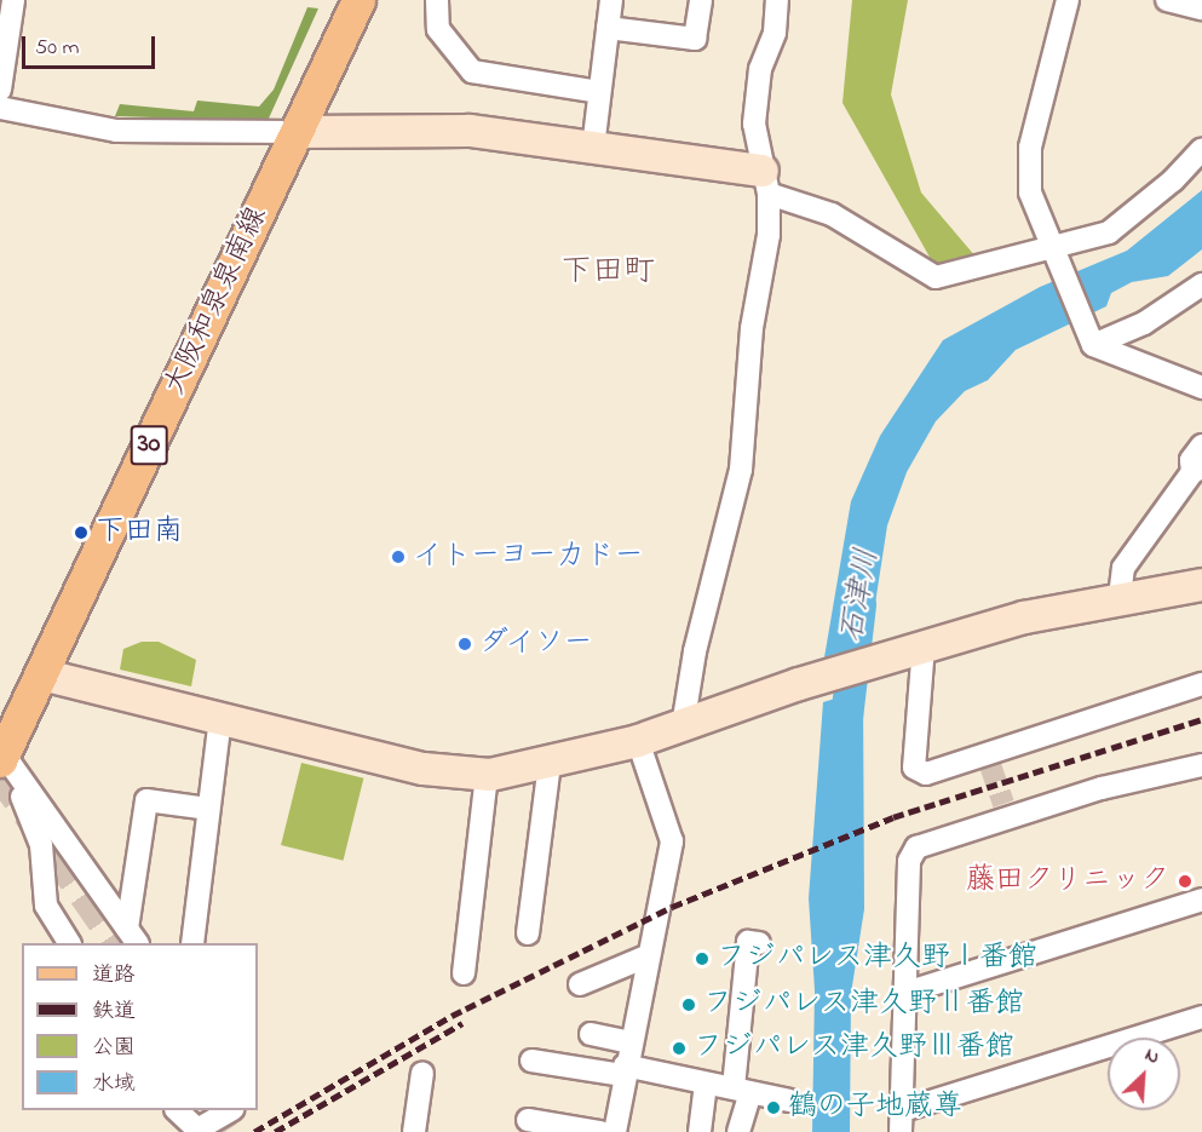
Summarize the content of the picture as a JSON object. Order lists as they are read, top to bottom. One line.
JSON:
{"streets":{"main road":["大阪和泉泉南線","30"]},"districts":["下田町"],"water":["石津川"],"places":["下田南","イトーヨーカドー","ダイソー","藤田クリニック","フジパレス津久野Ⅰ番館","フジパレス津久野Ⅱ番館","フジパレス津久野Ⅲ番館","鶴の子地蔵尊"],"legend":["道路","鉄道","公園","水域"],"scale_bar":"50 m","north":"top right"}
